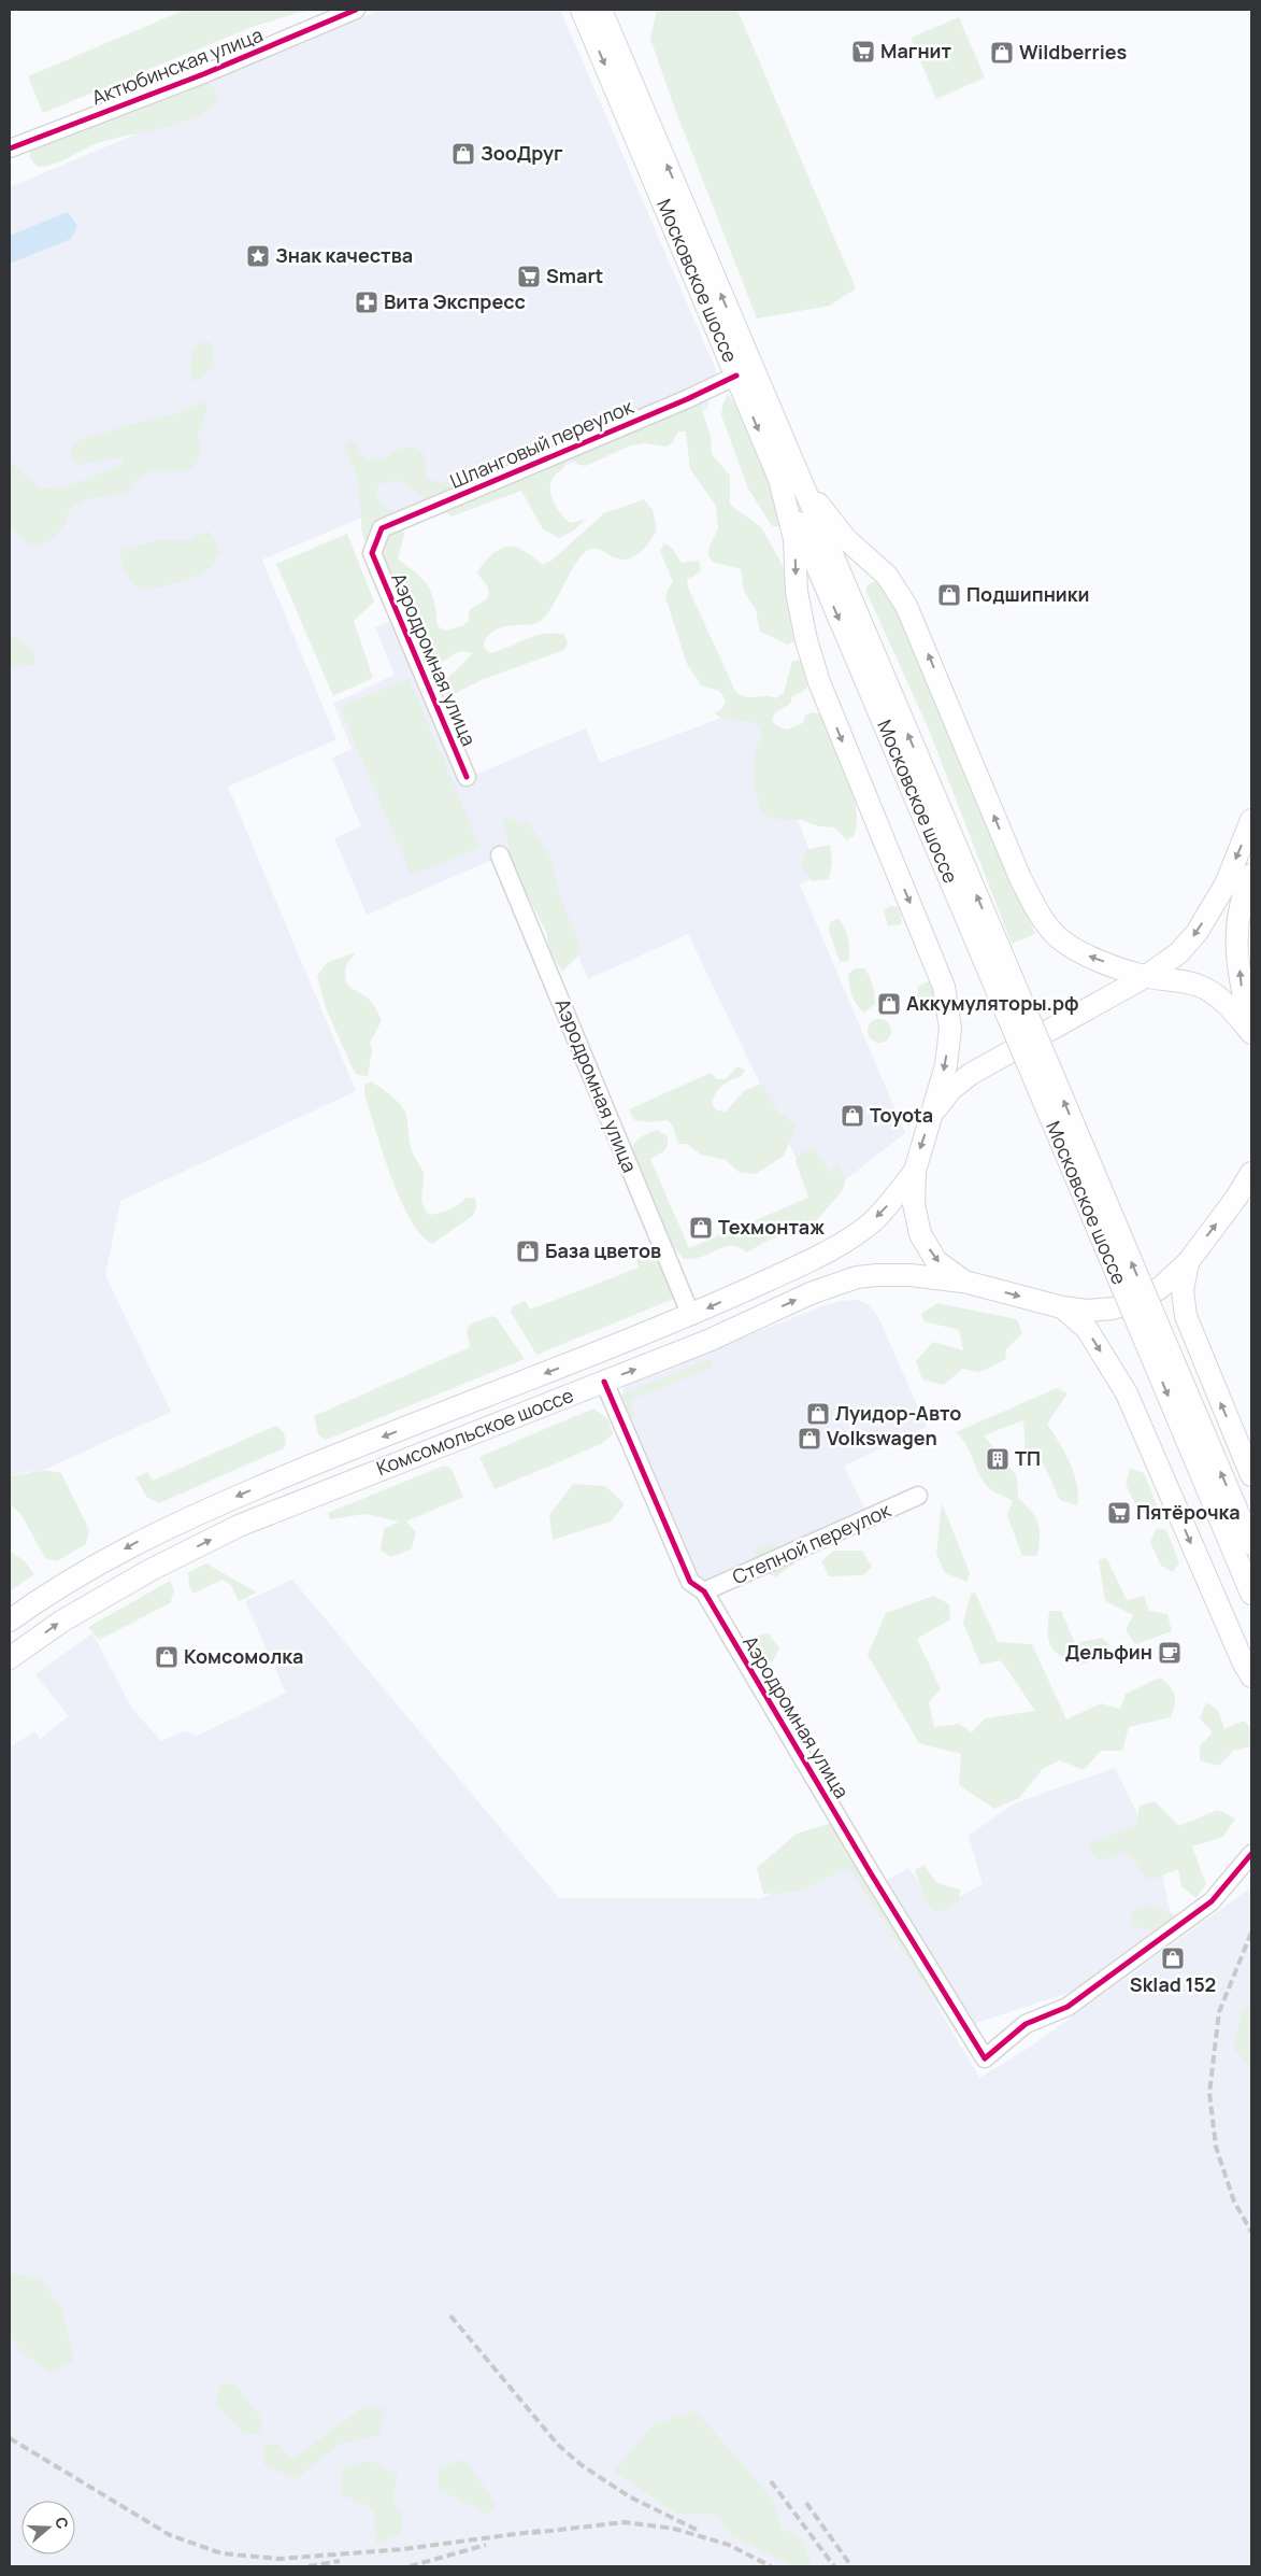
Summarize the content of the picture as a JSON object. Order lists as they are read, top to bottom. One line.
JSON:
{"streets":{"main road":["Московское шоссе","Комсомольское шоссе"],"street":["Актюбинская улица","Шланговый переулок","Аэродромная улица","Степной переулок"]},"crossings":[["Московское шоссе","Шланговый переулок"],["Шланговый переулок","Аэродромная улица"],["Аэродромная улица","Комсомольское шоссе"],["Аэродромная улица","Степной переулок"]],"places":{"supermarket":["Магнит","Smart","Пятёрочка"],"shop":["Wildberries","ЗооДруг","Подшипники","Аккумуляторы.рф","Toyota","Техмонтаж","База цветов","Луидор-Авто","Volkswagen","Комсомолка","Sklad 152"],"place":["Знак качества"],"pharmacy":["Вита Экспресс"],"building":["ТП"],"cafe":["Дельфин"]},"north":"right"}
